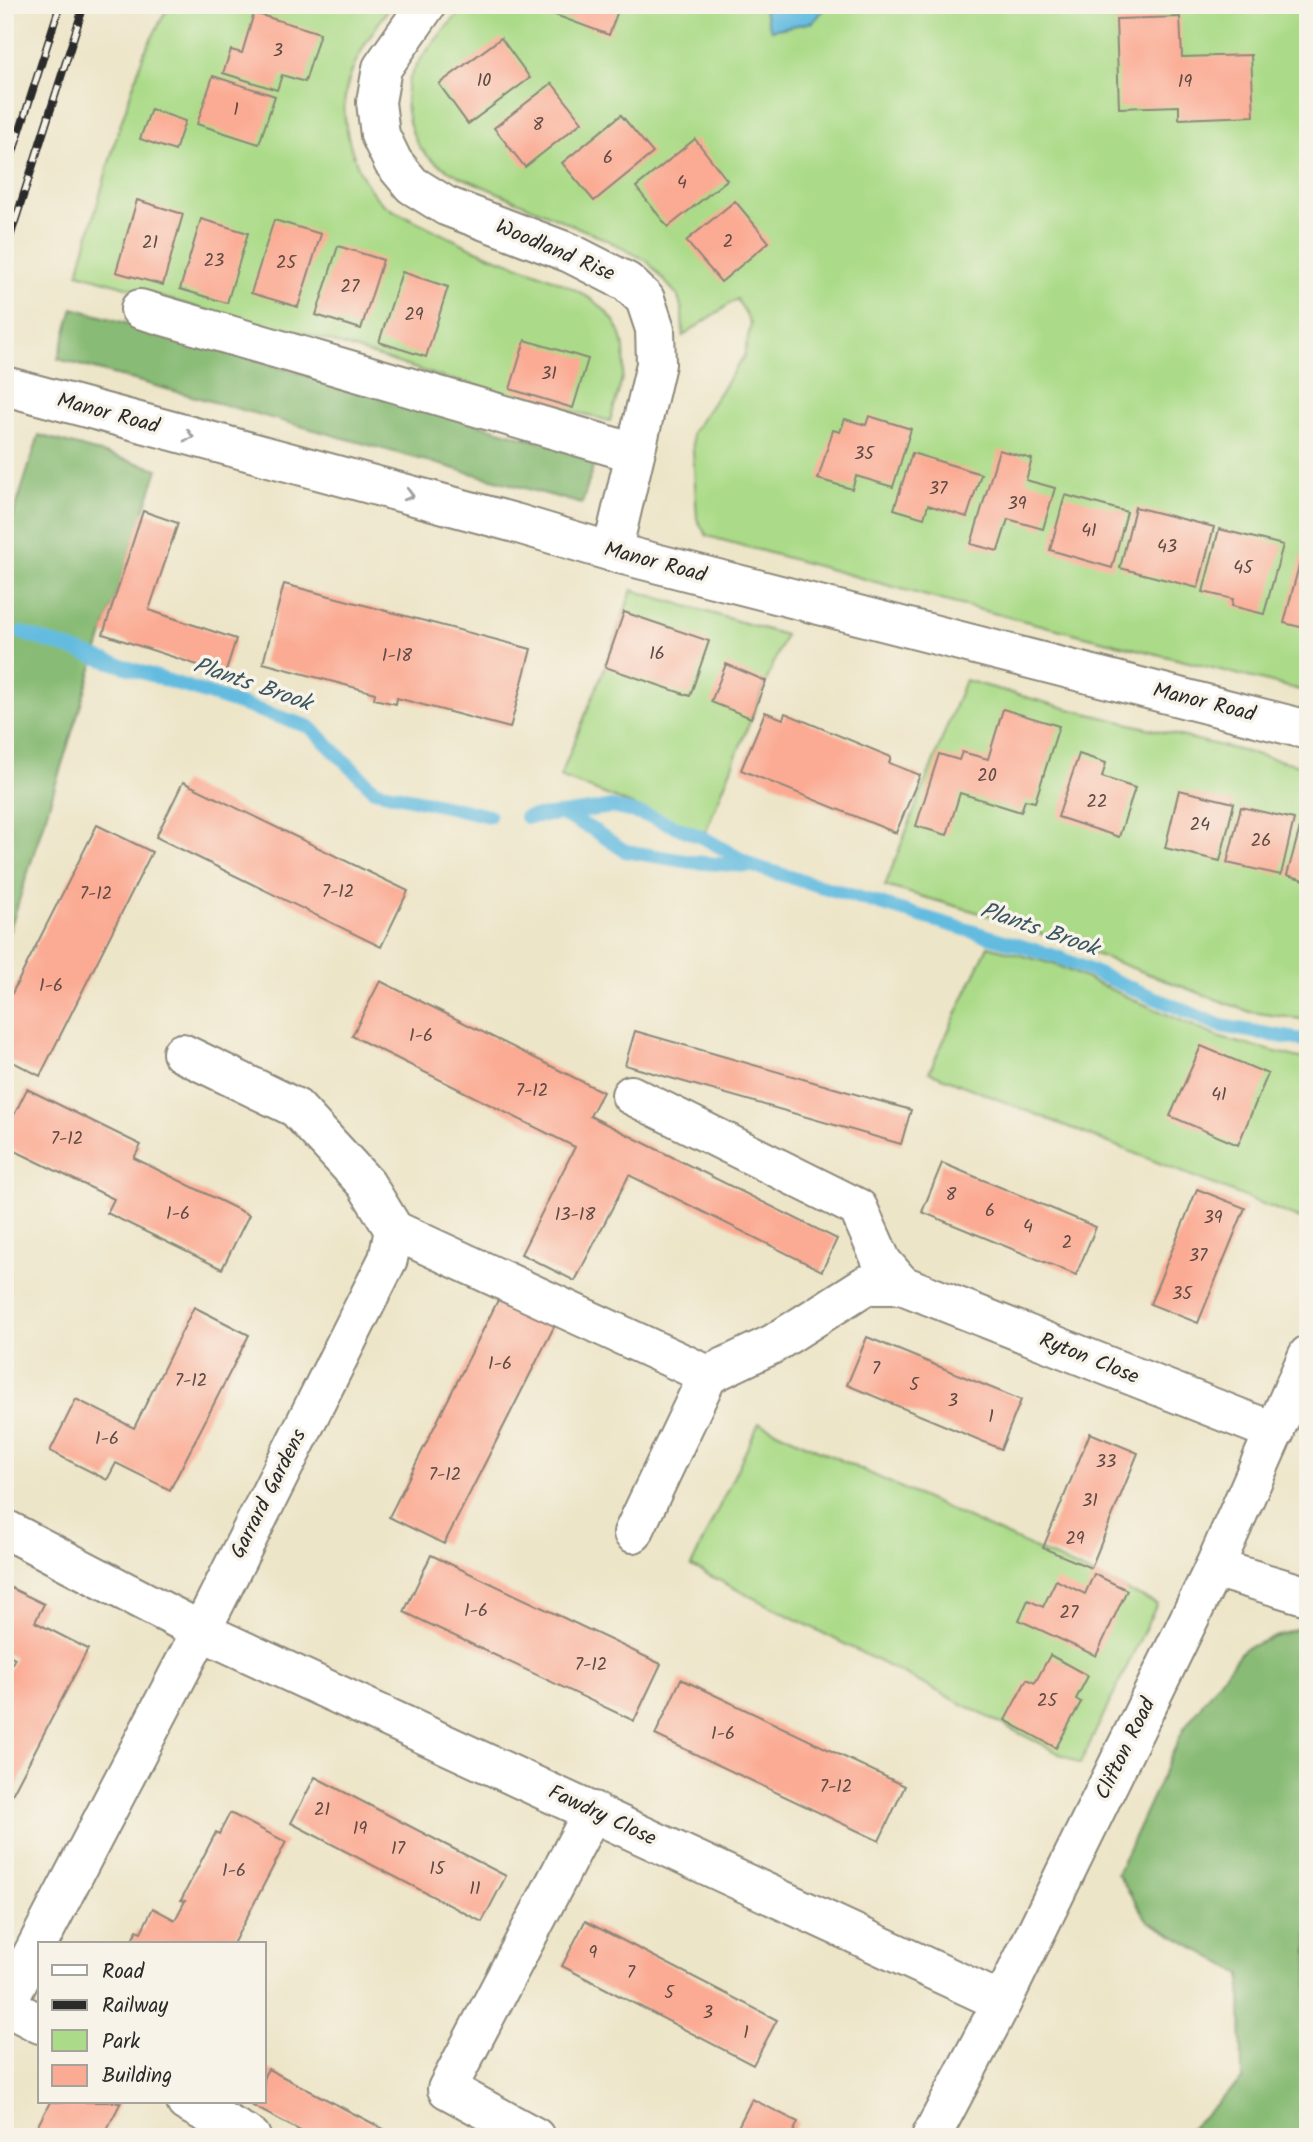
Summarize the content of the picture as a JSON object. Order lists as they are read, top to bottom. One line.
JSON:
{"streets":{"street":["Woodland Rise","Manor Road","Ryton Close","Garrard Gardens","Clifton Road","Fawdry Close"]},"crossings":[["Woodland Rise","Manor Road"],["Ryton Close","Clifton Road"],["Garrard Gardens","Fawdry Close"],["Clifton Road","Fawdry Close"]],"water":["Plants Brook"],"house_numbers":["3","10","19","1","8","6","4","2","21","23","25","27","29","31","35","37","39","41","43","45","16","1-18","20","22","24","26","7-12","7-12","1-6","1-6","7-12","41","7-12","8","6","1-6","13-18","39","4","2","37","35","1-6","7","7-12","5","3","1","1-6","33","7-12","31","29","1-6","27","7-12","25","1-6","7-12","21","19","17","15","1-6","11","9","7","5","3","1"],"legend":["Road","Railway","Park","Building"]}
